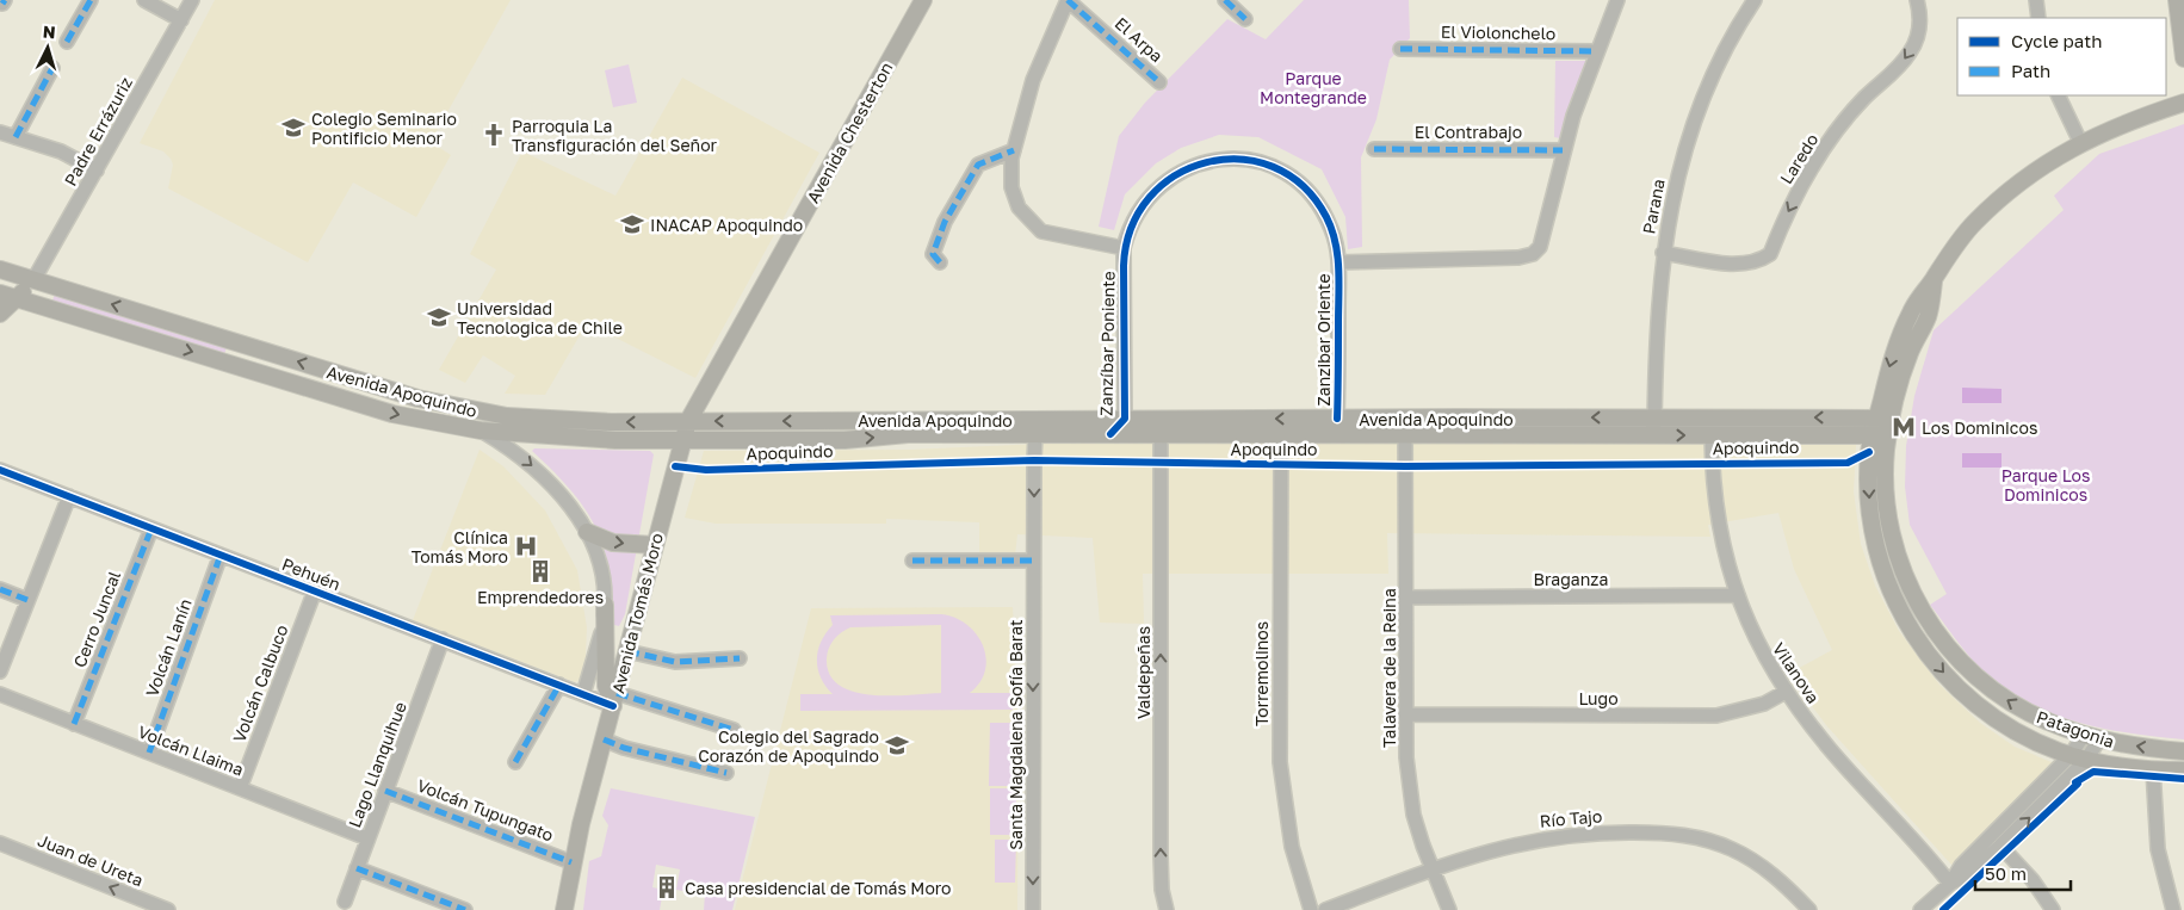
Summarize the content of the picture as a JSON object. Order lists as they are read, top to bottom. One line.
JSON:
{"streets":{"main road":["Avenida Chesterton","Avenida Apoquindo","Avenida Tomás Moro","Patagonia"],"street":["El Violonchelo","El Arpa","Padre Errázuriz","El Contrabajo","Laredo","Parana","Zanzibar Oriente","Zanzíbar Poniente","Pehuén","Braganza","Cerro Juncal","Volcán Lanín","Talavera de la Reina","Valdepeñas","Vilanova","Torremolinos","Volcán Calbuco","Lugo","Santa Magdalena Sofía Barat","Volcán Llaima","Lago Llanquihue","Volcán Tupungato","Río Tajo","Juan de Ureta"],"cycle path":["Apoquindo"]},"crossings":[["El Violonchelo","Zanzibar Oriente"],["El Arpa","Zanzíbar Poniente"],["Padre Errázuriz","Avenida Apoquindo"],["El Contrabajo","Zanzibar Oriente"],["Avenida Chesterton","Avenida Apoquindo"],["Avenida Chesterton","Avenida Tomás Moro"],["Laredo","Parana"],["Parana","Avenida Apoquindo"],["Zanzibar Oriente","Avenida Apoquindo"],["Zanzíbar Poniente","Avenida Apoquindo"],["Avenida Apoquindo","Avenida Tomás Moro"],["Avenida Apoquindo","Talavera de la Reina"],["Avenida Apoquindo","Valdepeñas"],["Avenida Apoquindo","Vilanova"],["Avenida Apoquindo","Torremolinos"],["Avenida Apoquindo","Patagonia"],["Avenida Apoquindo","Santa Magdalena Sofía Barat"],["Pehuén","Avenida Tomás Moro"],["Pehuén","Cerro Juncal"],["Pehuén","Volcán Lanín"],["Pehuén","Volcán Calbuco"],["Pehuén","Lago Llanquihue"],["Braganza","Talavera de la Reina"],["Braganza","Vilanova"],["Avenida Tomás Moro","Volcán Tupungato"],["Cerro Juncal","Volcán Llaima"],["Volcán Lanín","Volcán Llaima"],["Talavera de la Reina","Lugo"],["Talavera de la Reina","Río Tajo"],["Vilanova","Lugo"],["Volcán Calbuco","Volcán Llaima"],["Volcán Llaima","Lago Llanquihue"],["Lago Llanquihue","Volcán Tupungato"]],"one_way":["Laredo","Valdepeñas","Santa Magdalena Sofía Barat","Juan de Ureta"],"parks":["Parque Montegrande","Parque Los Dominicos"],"places":{"school or university":["Colegio Seminario Pontificio Menor","INACAP Apoquindo","Universidad Tecnologica de Chile","Colegio del Sagrado Corazón de Apoquindo"],"church":["Parroquia La Transfiguración del Señor"],"metro station":["Los Dominicos"],"hospital":["Clínica Tomás Moro"],"building":["Emprendedores","Casa presidencial de Tomás Moro"]},"legend":["Cycle path","Path"],"scale_bar":"50 m","north":"top"}
